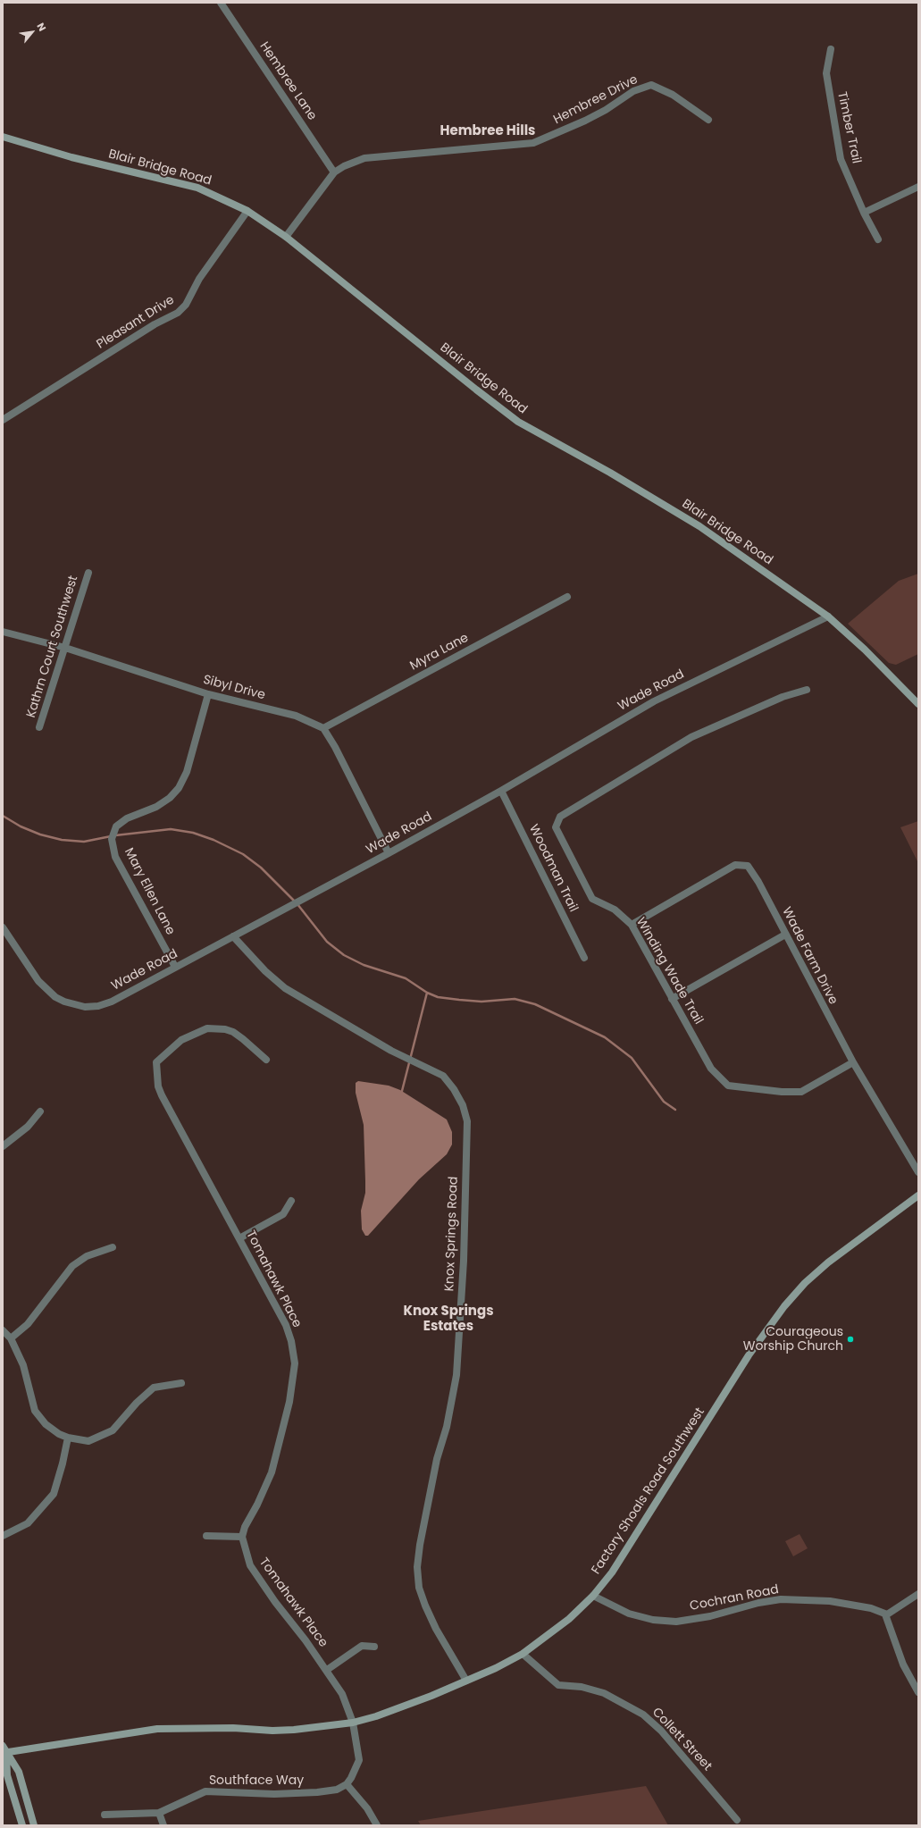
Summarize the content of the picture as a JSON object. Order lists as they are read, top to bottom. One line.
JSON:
{"streets":{"street":["Hembree Lane","Hembree Drive","Timber Trail","Blair Bridge Road","Pleasant Drive","Kathrn Court Southwest","Myra Lane","Sibyl Drive","Wade Road","Woodman Trail","Mary Ellen Lane","Wade Farm Drive","Winding Wade Trail","Knox Springs Road","Tomahawk Place","Factory Shoals Road Southwest","Cochran Road","Collett Street","Southface Way"]},"crossings":[["Hembree Lane","Hembree Drive"],["Hembree Drive","Blair Bridge Road"],["Blair Bridge Road","Pleasant Drive"],["Blair Bridge Road","Wade Road"],["Kathrn Court Southwest","Sibyl Drive"],["Myra Lane","Sibyl Drive"],["Sibyl Drive","Mary Ellen Lane"],["Wade Road","Woodman Trail"],["Wade Road","Mary Ellen Lane"],["Wade Road","Knox Springs Road"],["Wade Farm Drive","Winding Wade Trail"],["Knox Springs Road","Factory Shoals Road Southwest"],["Tomahawk Place","Factory Shoals Road Southwest"],["Factory Shoals Road Southwest","Cochran Road"],["Factory Shoals Road Southwest","Collett Street"]],"districts":["Hembree Hills","Knox Springs Estates"],"places":["Courageous Worship Church"],"north":"top right"}
